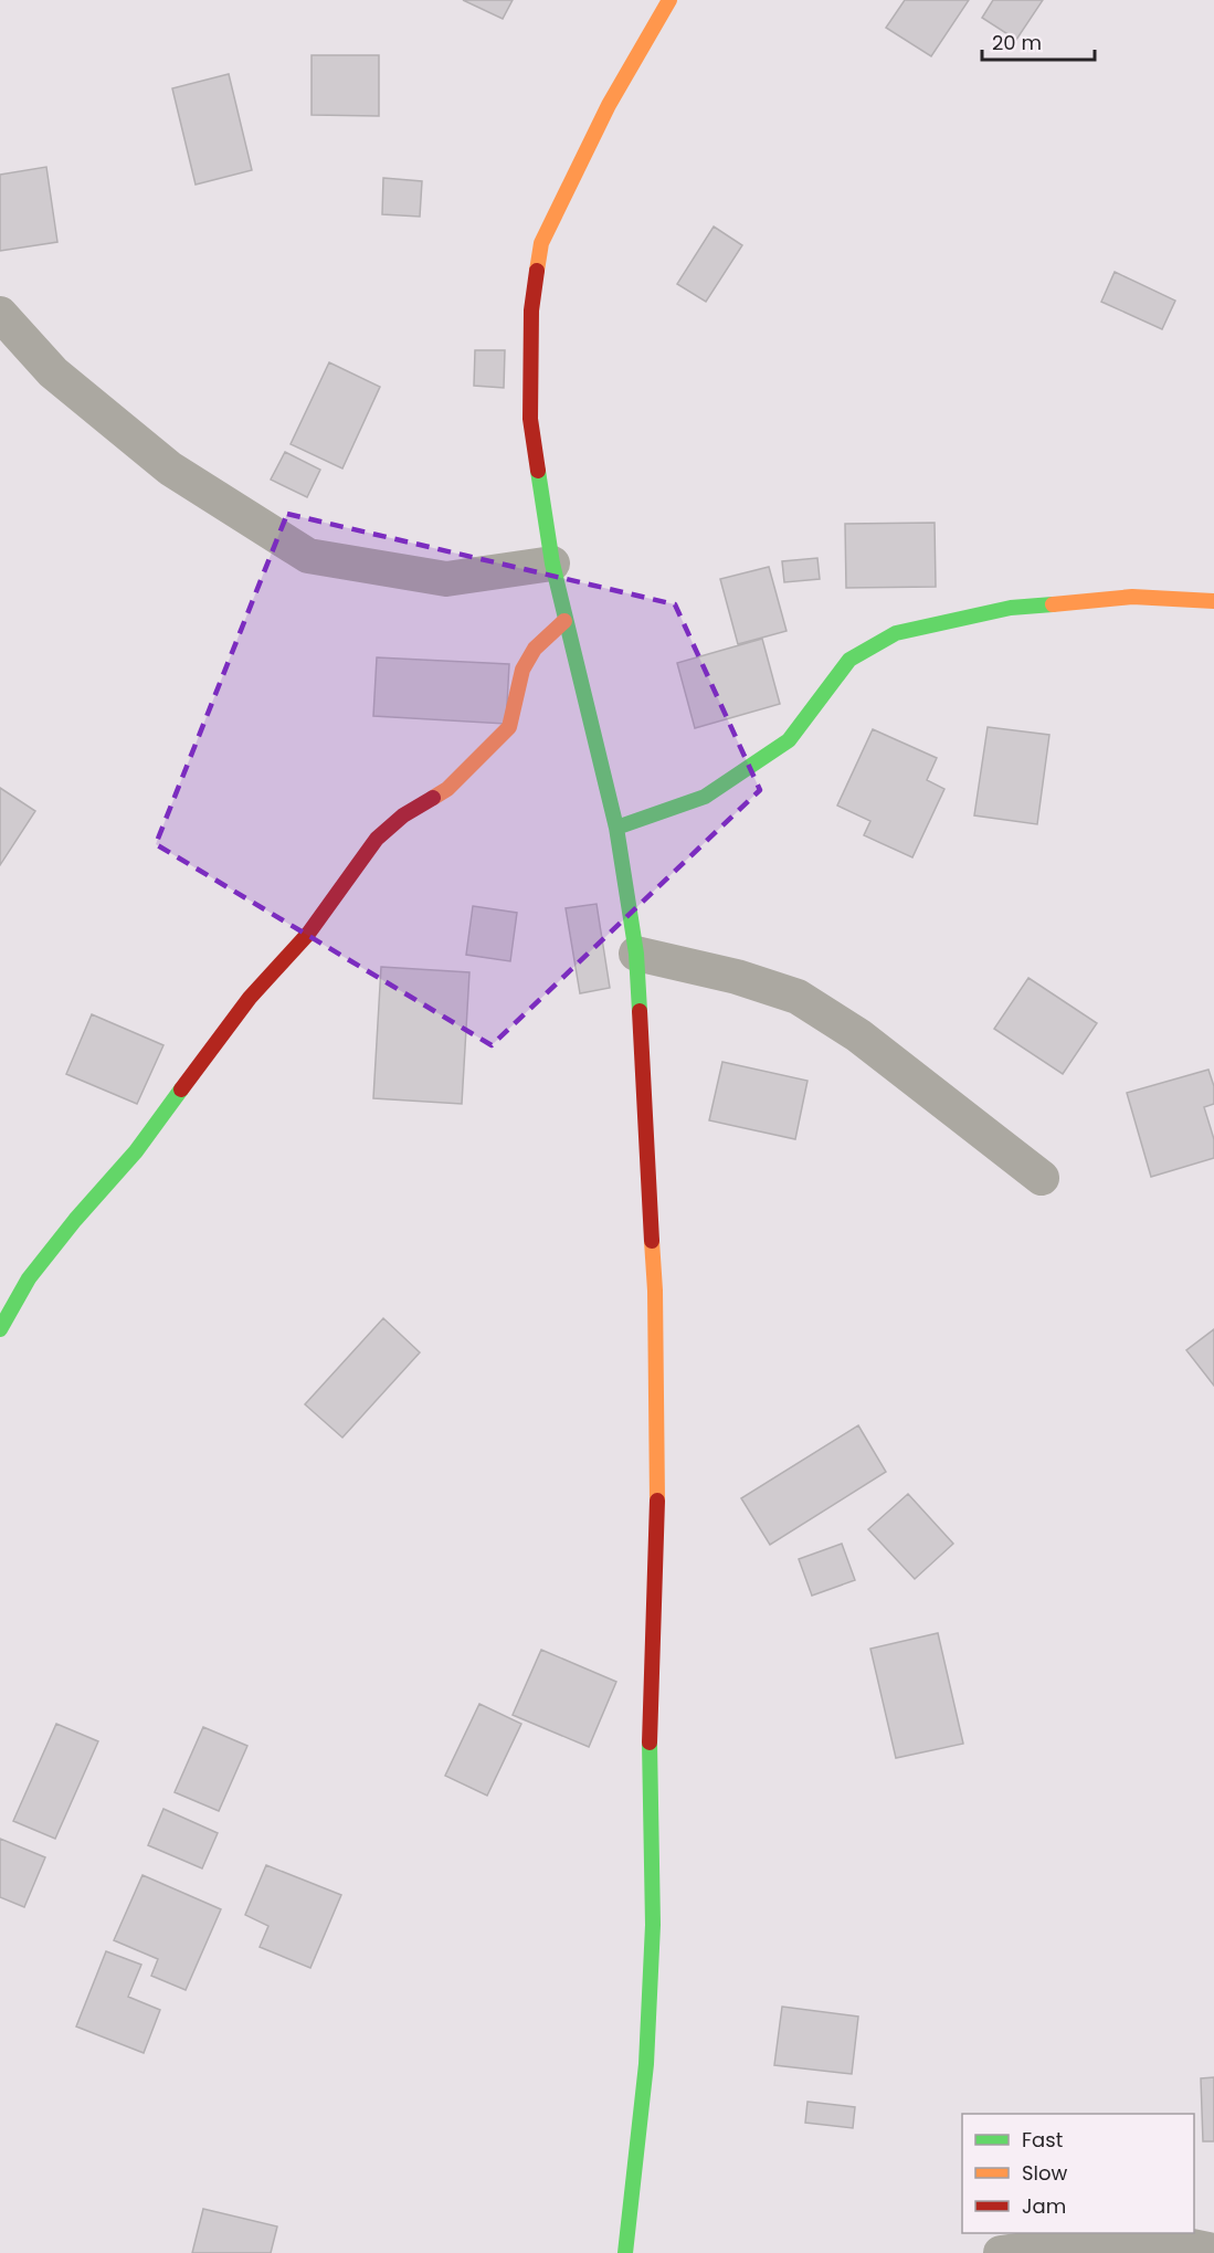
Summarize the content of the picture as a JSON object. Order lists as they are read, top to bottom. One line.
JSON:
{"legend":["Fast","Slow","Jam"],"scale_bar":"20 m"}
